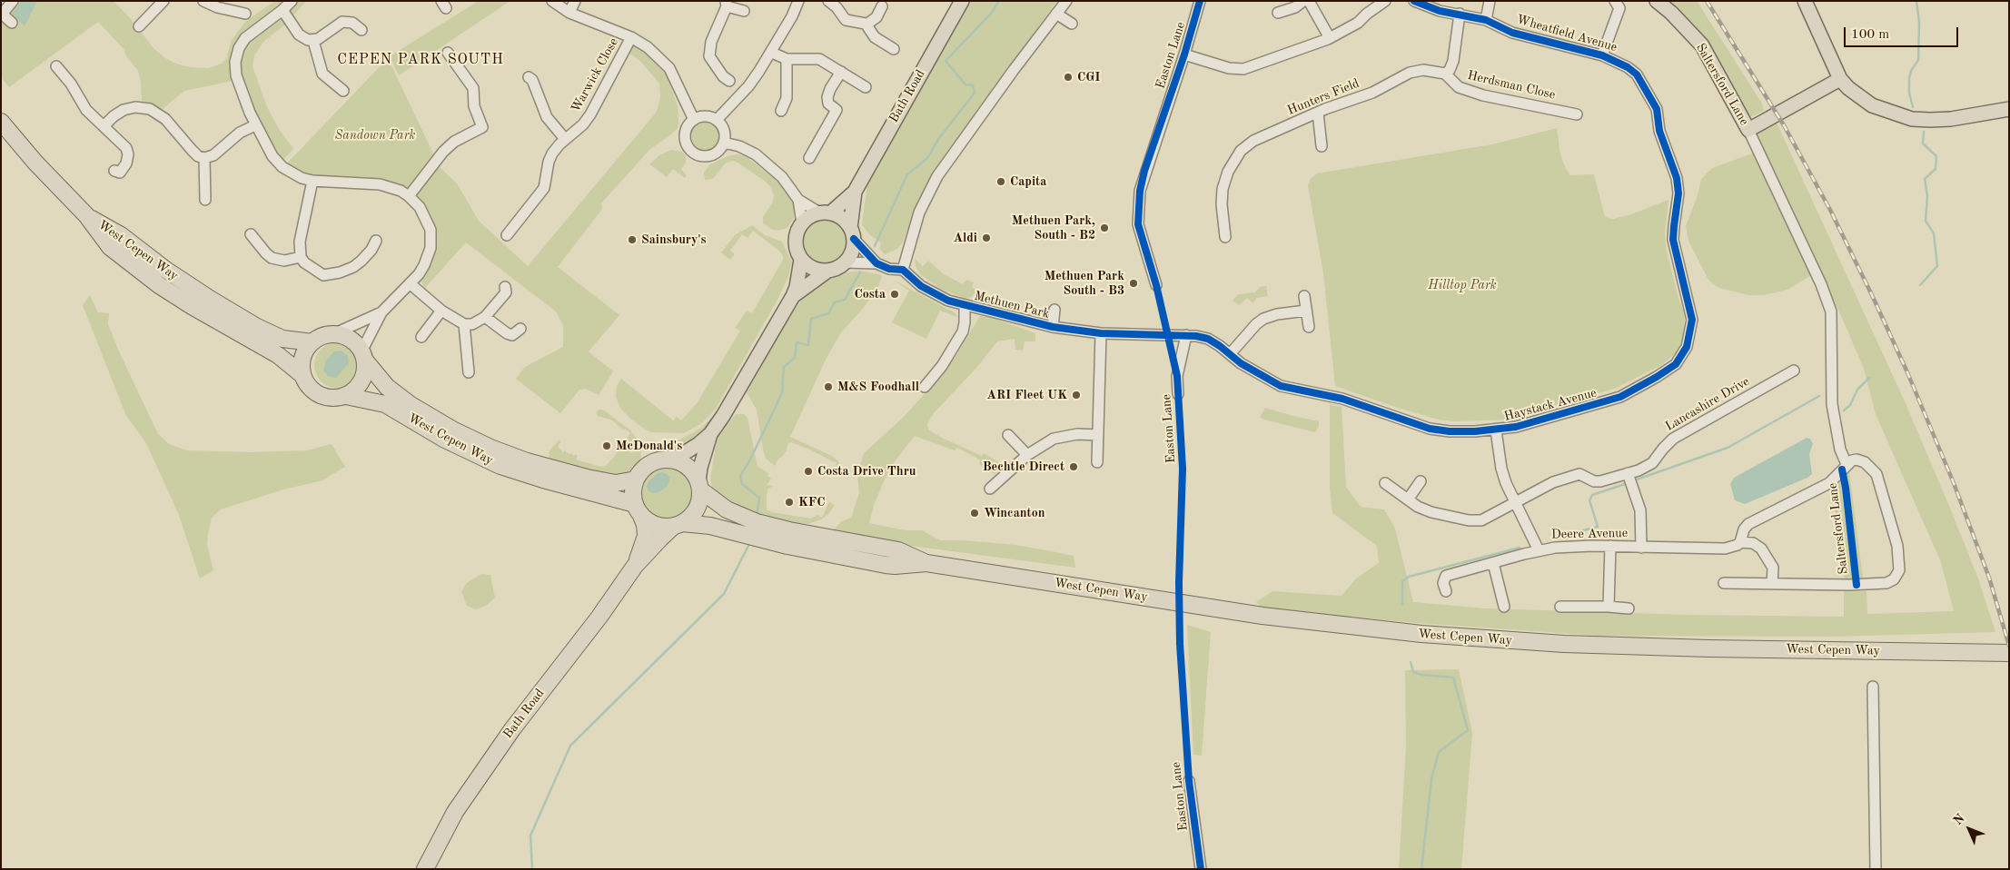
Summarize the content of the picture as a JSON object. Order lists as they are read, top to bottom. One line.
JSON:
{"streets":{"highway":["Bath Road","West Cepen Way"],"main road":["Saltersford Lane","Methuen Park"],"street":["Wheatfield Avenue","Easton Lane","Warwick Close","Herdsman Close","Hunters Field","Lancashire Drive","Haystack Avenue","Deere Avenue"]},"crossings":[["Wheatfield Avenue","Haystack Avenue"],["Easton Lane","Methuen Park"],["Easton Lane","Haystack Avenue"],["Herdsman Close","Hunters Field"],["Bath Road","West Cepen Way"],["Bath Road","Methuen Park"],["Methuen Park","Haystack Avenue"]],"districts":["CEPEN PARK SOUTH"],"parks":["Sandown Park","Hilltop Park"],"places":["CGI","Capita","Methuen Park, South - B2","Aldi","Sainsbury's","Methuen Park South - B3","Costa","M&S Foodhall","ARI Fleet UK","McDonald's","Bechtle Direct","Costa Drive Thru","KFC","Wincanton"],"scale_bar":"100 m","north":"top left"}
